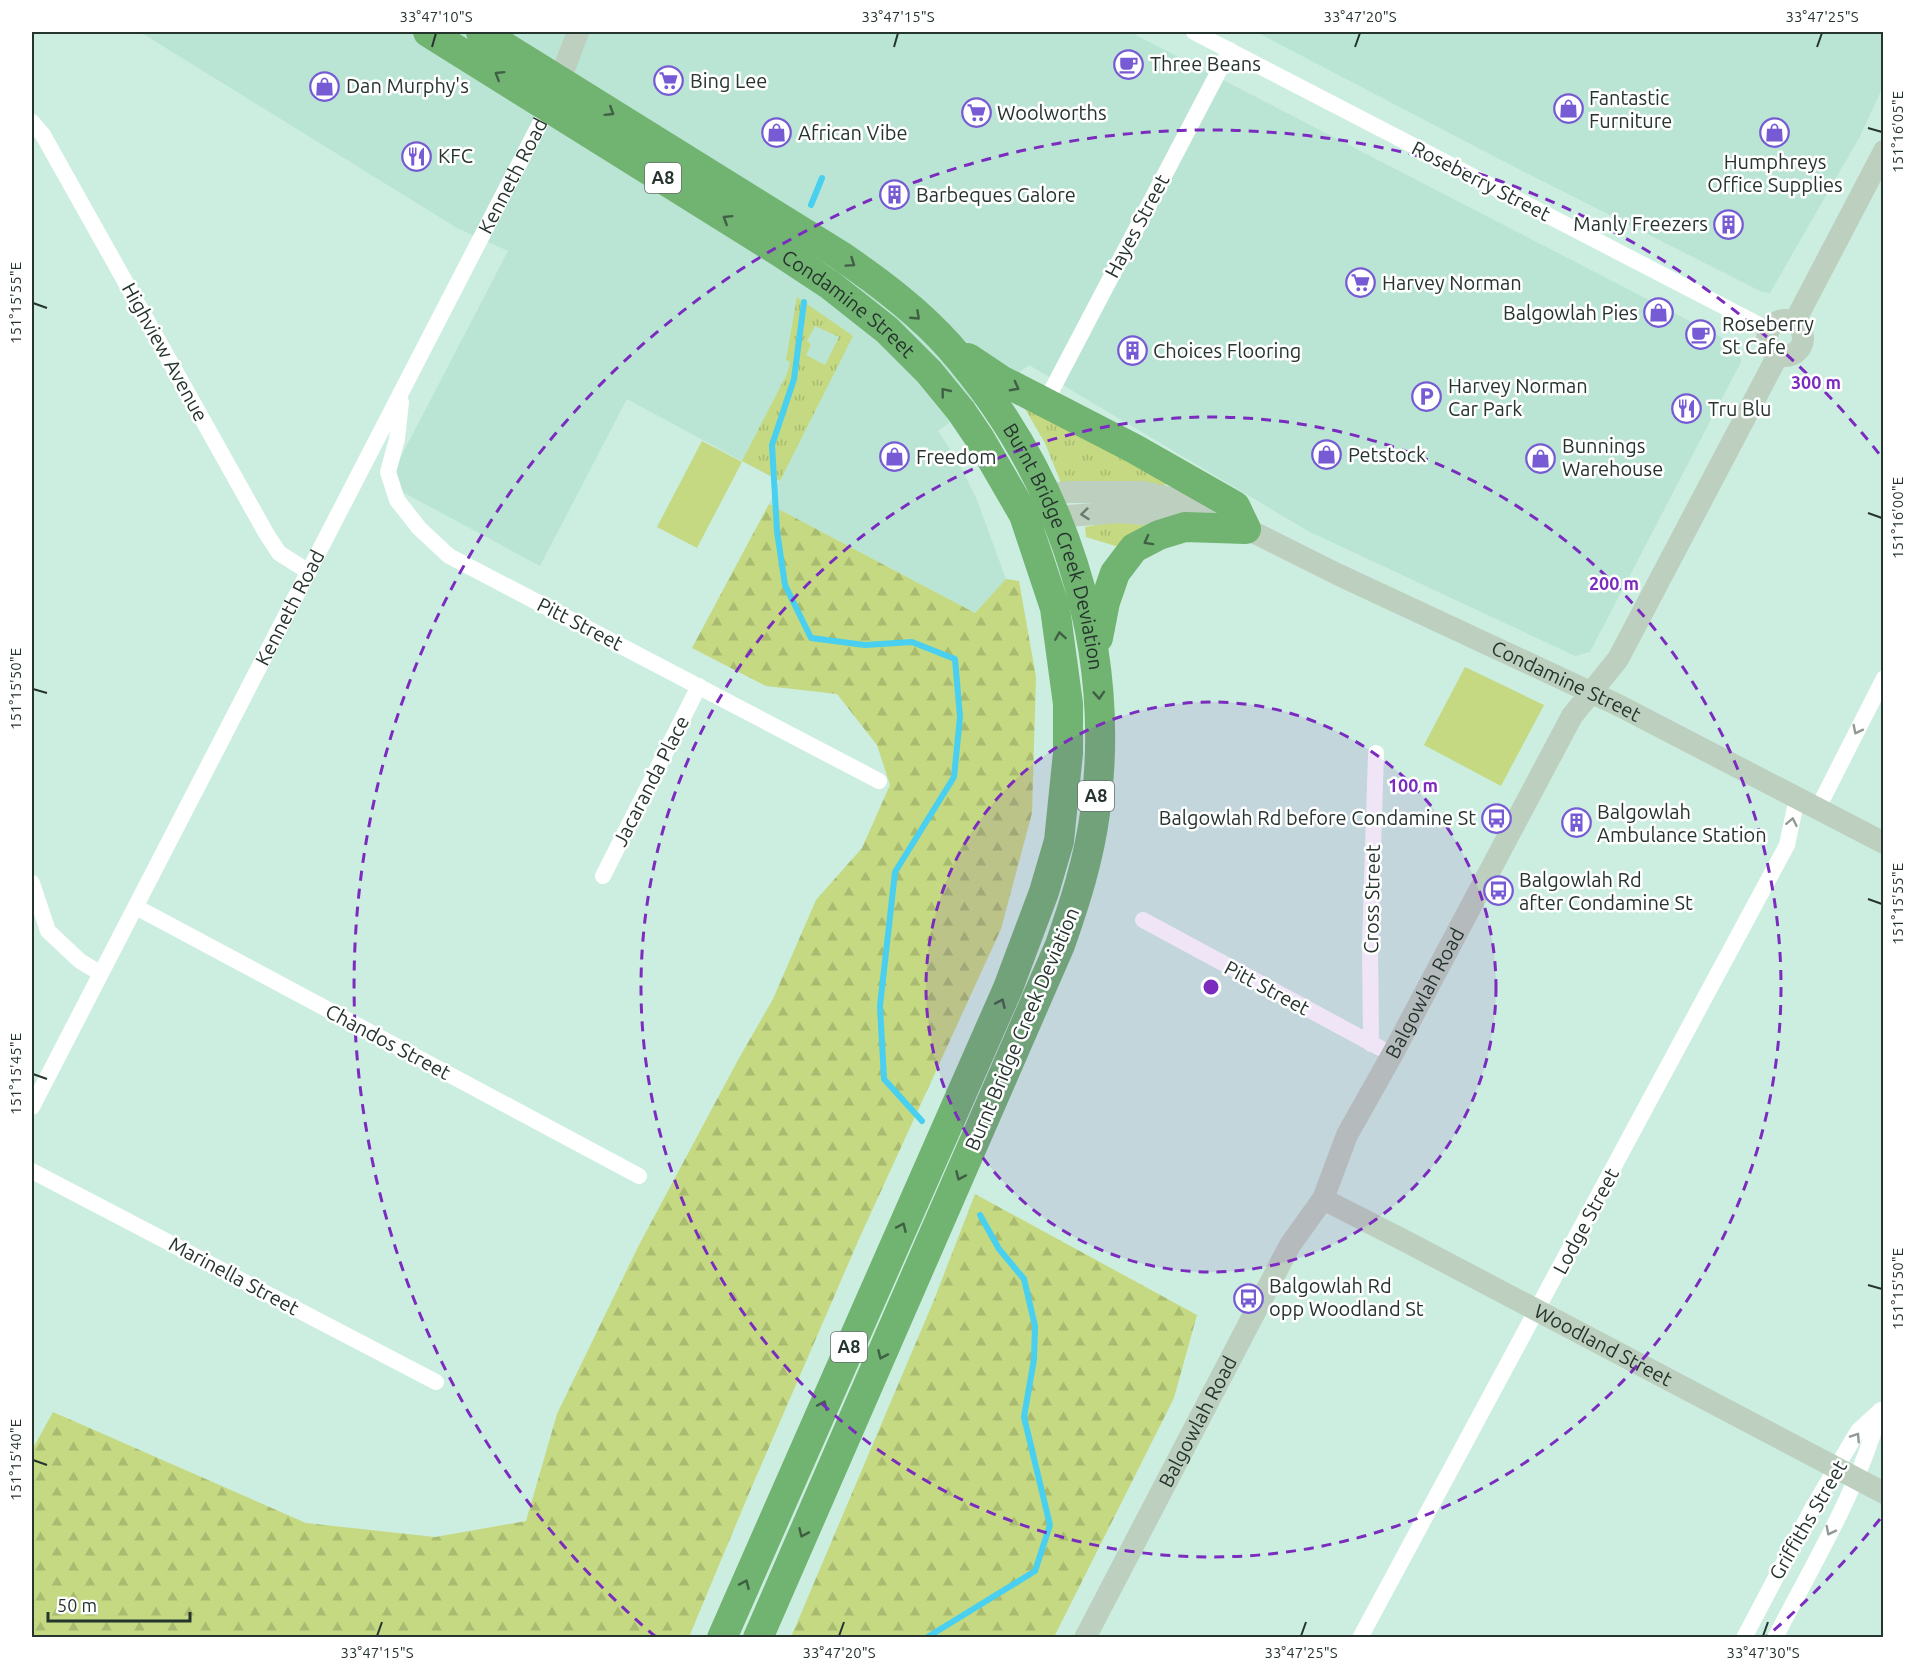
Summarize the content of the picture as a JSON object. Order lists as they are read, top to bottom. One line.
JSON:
{"streets":{"highway":["A8","Condamine Street","Burnt Bridge Creek Deviation"],"street":["Kenneth Road","Roseberry Street","Hayes Street","Highview Avenue","Pitt Street","Jacaranda Place","Cross Street","Balgowlah Road","Chandos Street","Lodge Street","Marinella Street","Woodland Street","Griffiths Street"]},"crossings":[["Kenneth Road","Condamine Street"],["Kenneth Road","Highview Avenue"],["Kenneth Road","Pitt Street"],["Kenneth Road","Chandos Street"],["Roseberry Street","Hayes Street"],["Roseberry Street","Balgowlah Road"],["Condamine Street","Burnt Bridge Creek Deviation"],["Condamine Street","Balgowlah Road"],["Condamine Street","Lodge Street"],["Pitt Street","Jacaranda Place"],["Pitt Street","Cross Street"],["Pitt Street","Balgowlah Road"],["Balgowlah Road","Woodland Street"],["Lodge Street","Woodland Street"],["Woodland Street","Griffiths Street"]],"one_way":["Lodge Street"],"places":{"cafe":["Three Beans","Roseberry St Cafe"],"supermarket":["Bing Lee","Woolworths","Harvey Norman"],"shop":["Dan Murphy's","Fantastic Furniture","Humphreys Office Supplies","African Vibe","Balgowlah Pies","Petstock","Freedom","Bunnings Warehouse"],"restaurant":["KFC","Tru Blu"],"building":["Barbeques Galore","Manly Freezers","Choices Flooring","Balgowlah Ambulance Station"],"parking":["Harvey Norman Car Park"],"bus stop":["Balgowlah Rd before Condamine St","Balgowlah Rd after Condamine St","Balgowlah Rd opp Woodland St"]},"scale_bar":"50 m","coordinates":["33°47'10\"S","33°47'15\"S","33°47'20\"S","33°47'25\"S","151°16'05\"E","151°15'55\"E","151°16'00\"E","151°15'50\"E","151°15'45\"E","151°15'40\"E","33°47'30\"S"],"rings":["300 m","200 m","100 m"]}
